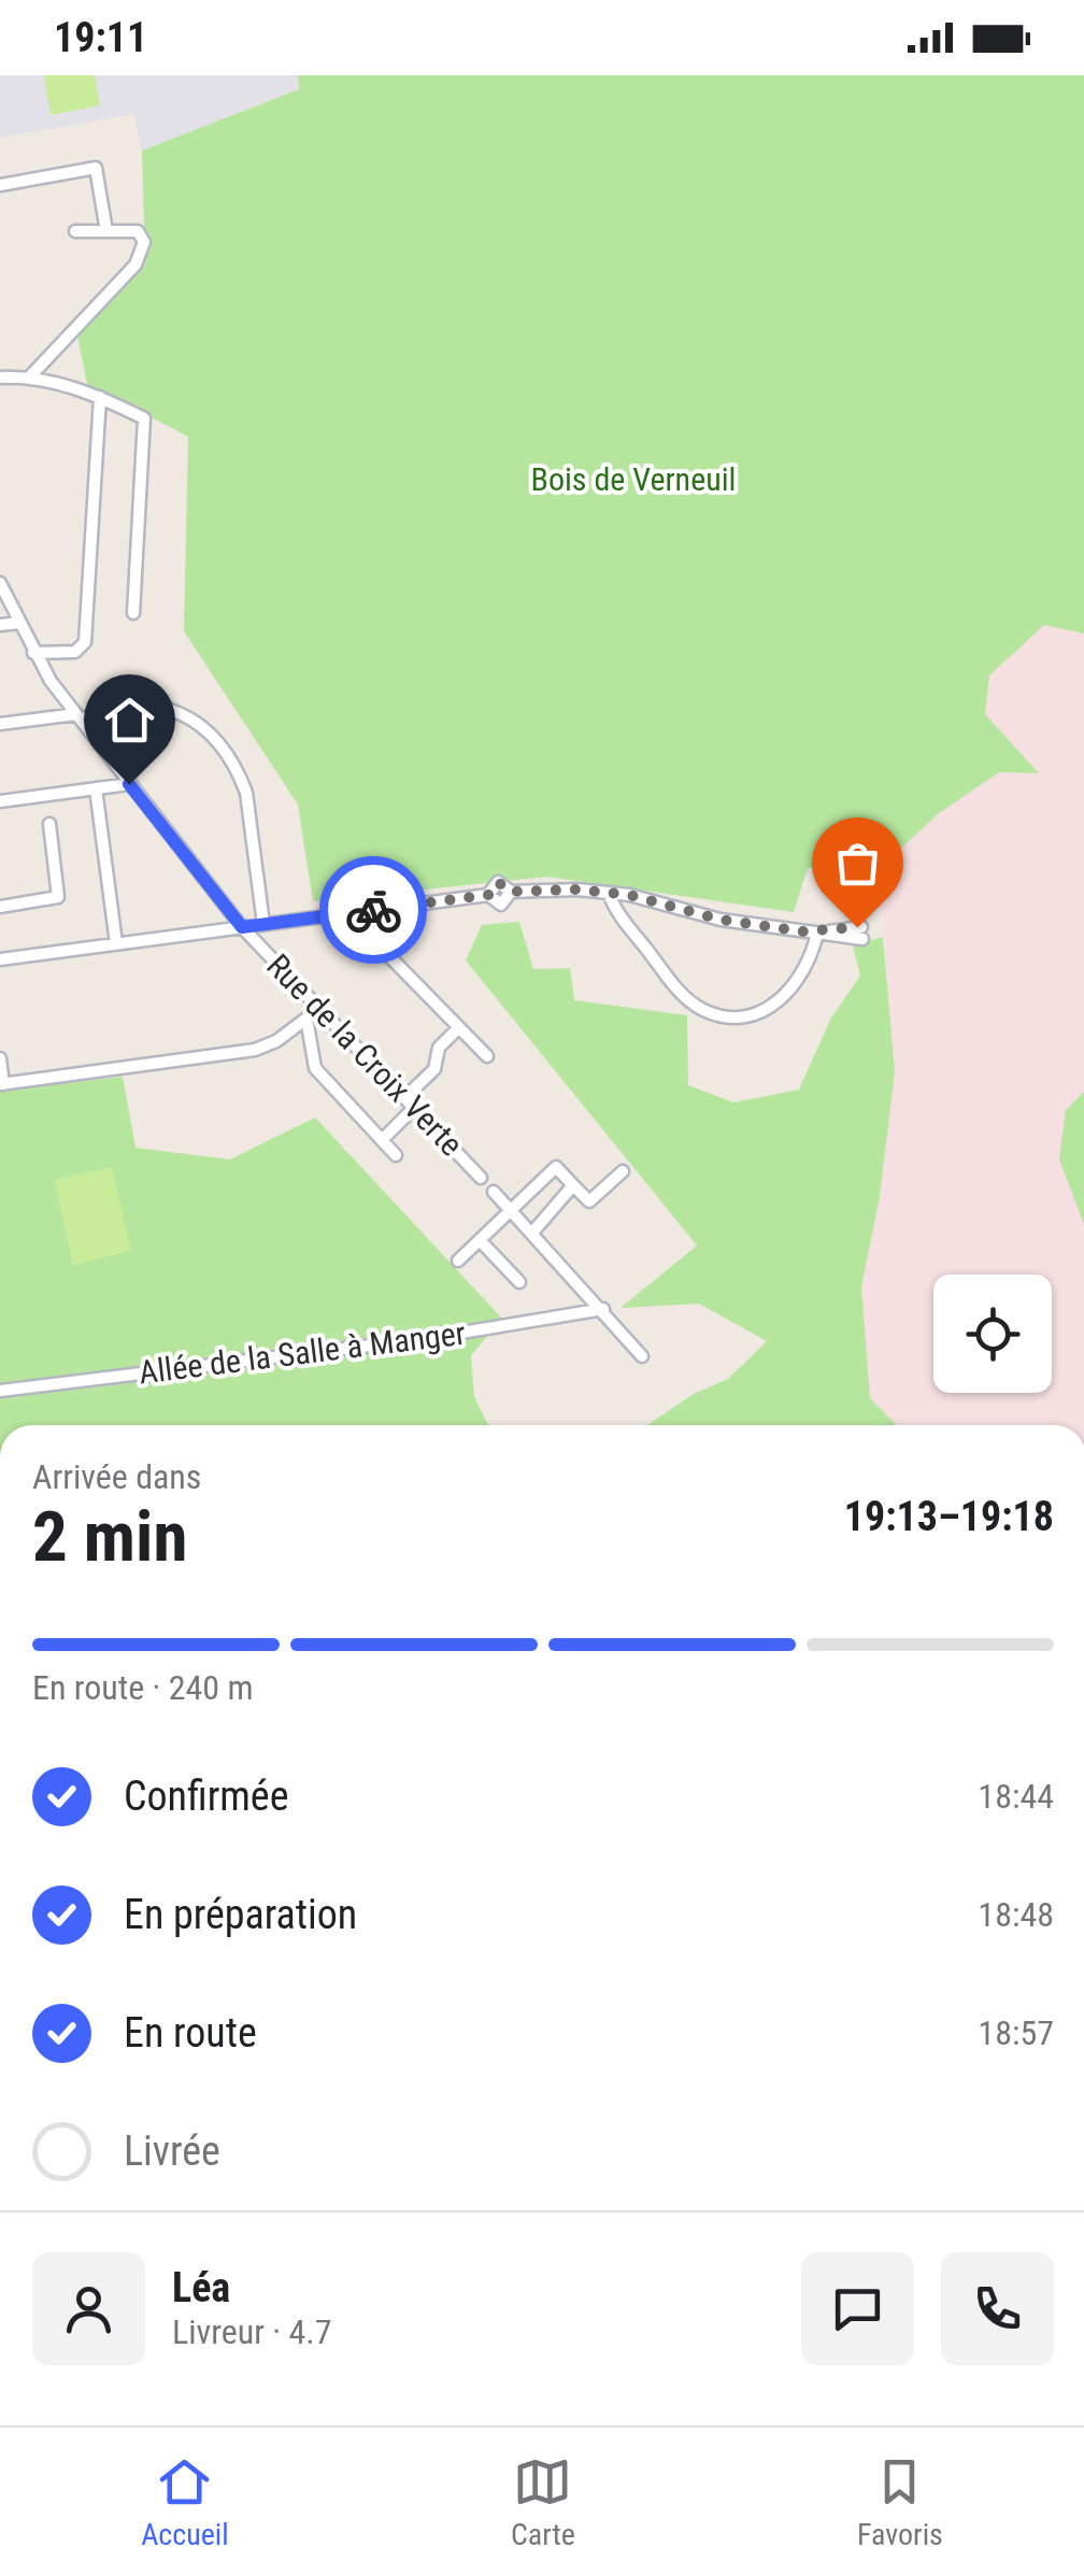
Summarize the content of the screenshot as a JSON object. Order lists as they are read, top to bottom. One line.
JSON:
{"streets":{"street":["Rue de la Croix Verte","Allée de la Salle à Manger"]},"parks":["Bois de Verneuil"],"page":{"status":"19:11","heading":["2 min","Arrivée dans","19:13–19:18"],"panel":["Léa","Livreur · 4.7"],"bar":"En route · 240 m","list":[["Confirmée","18:44"],["En préparation","18:48"],["En route","18:57"],"Livrée"],"tabs":["Accueil","Carte","Favoris"]}}
